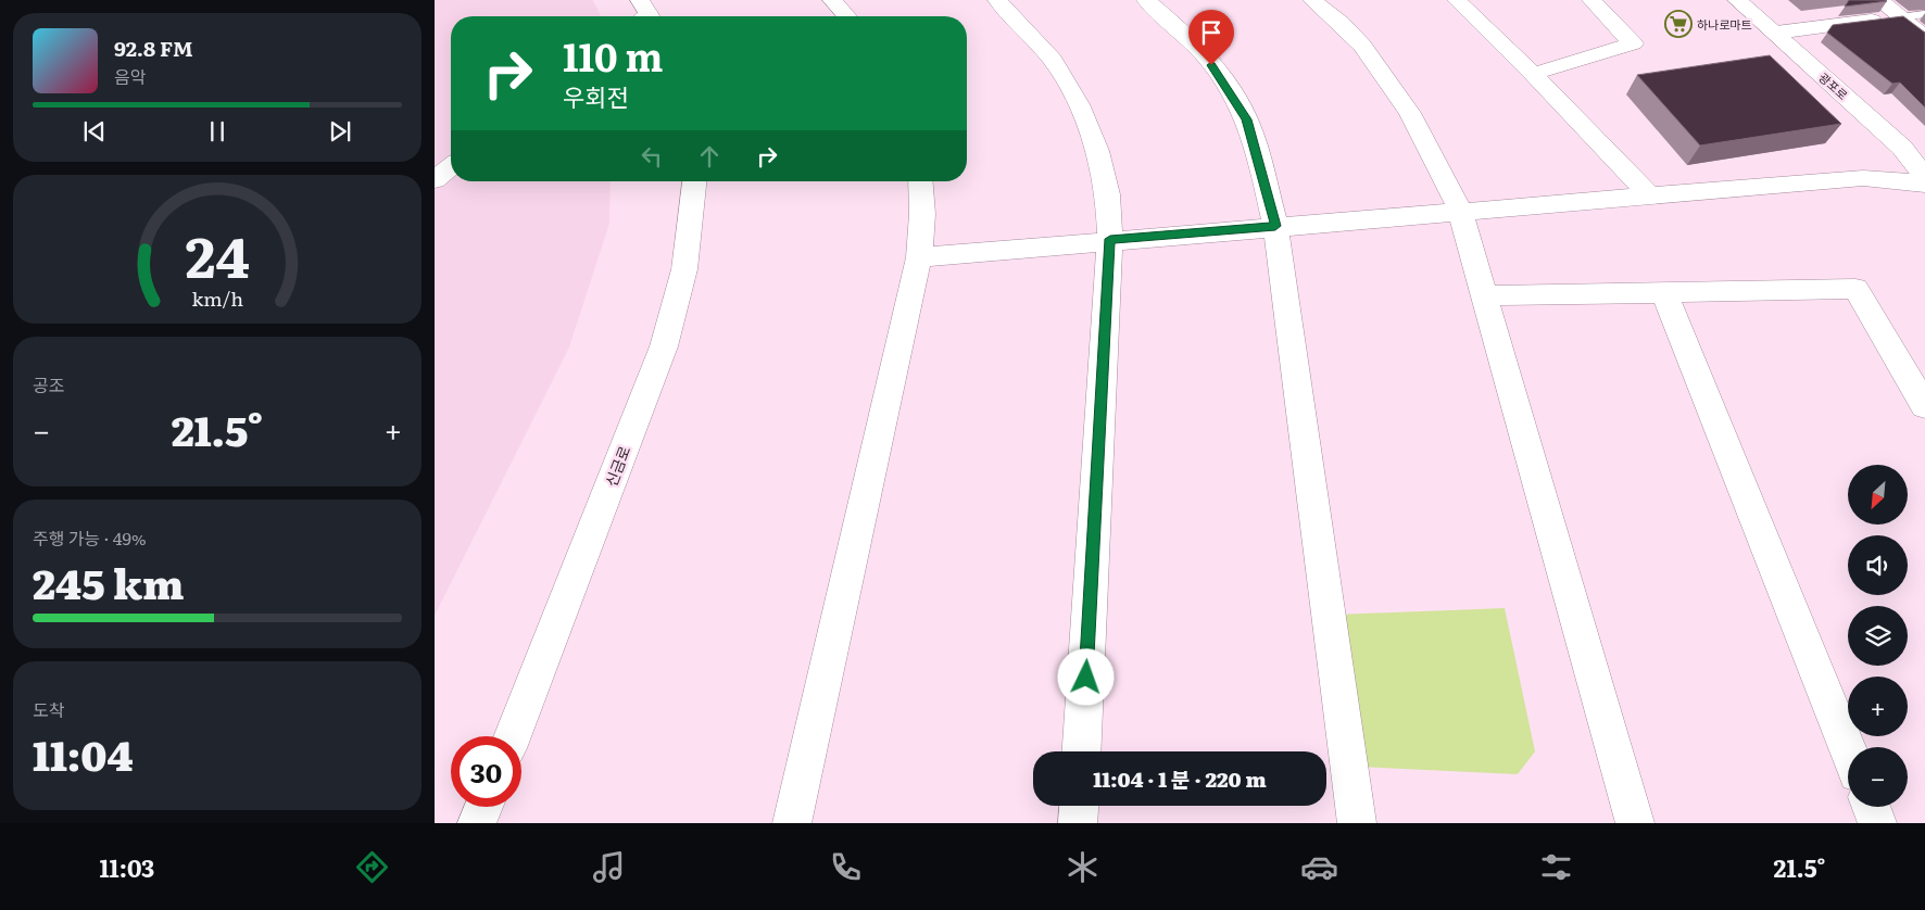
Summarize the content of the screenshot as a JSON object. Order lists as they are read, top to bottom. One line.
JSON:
{"streets":{"street":["광포로","신금로"]},"places":{"supermarket":["하나로마트"]},"north":"bottom left","page":{"turn":["110 m","우회전"],"song":["92.8 FM","음악"],"tile":["공조",["주행 가능 · 49%","245 km"],["도착","11:04"]],"heat":["−","21.5°","+"],"map_buttons":["+","−"],"limit":"30","trip":"11:04 · 1 분 · 220 m","tabs":["11:03","21.5°"],"gauge":["24","km/h"]}}
